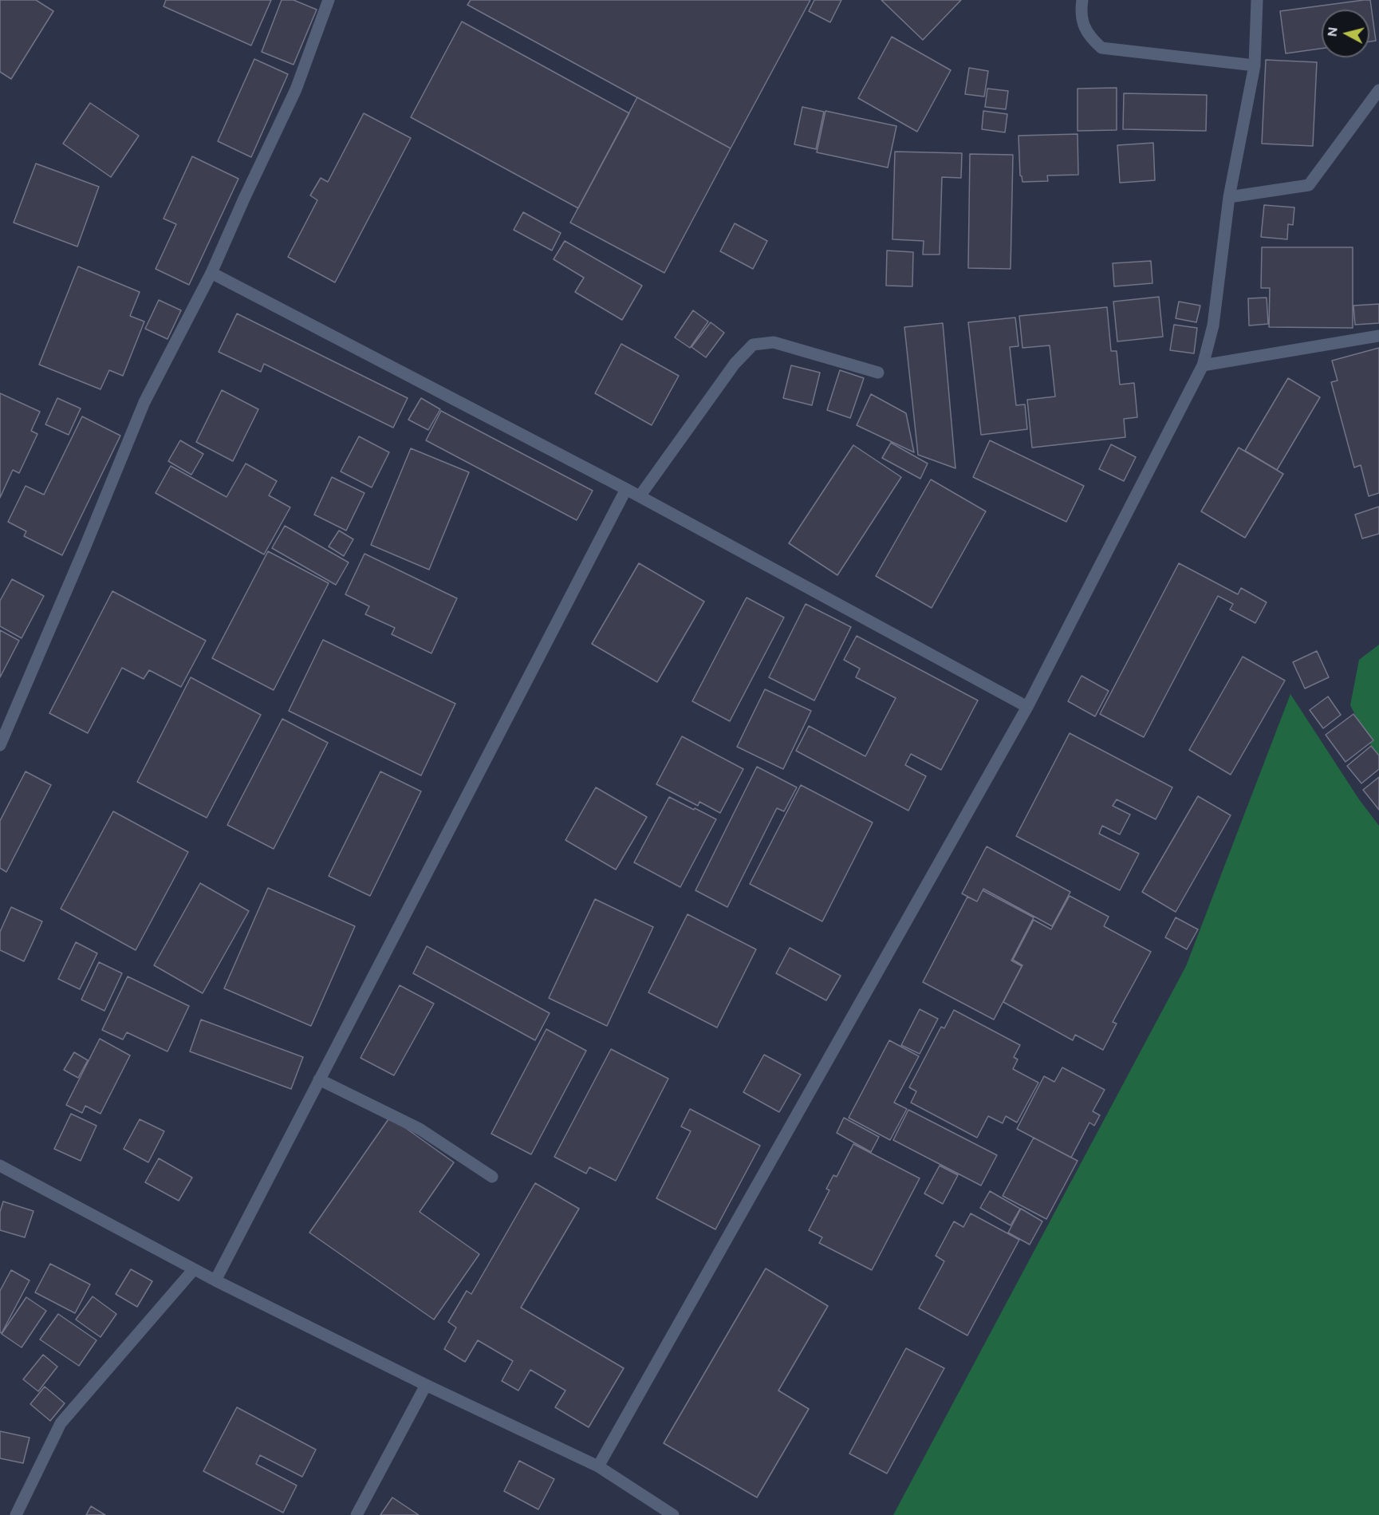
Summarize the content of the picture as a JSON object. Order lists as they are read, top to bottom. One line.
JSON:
{"north":"left"}
